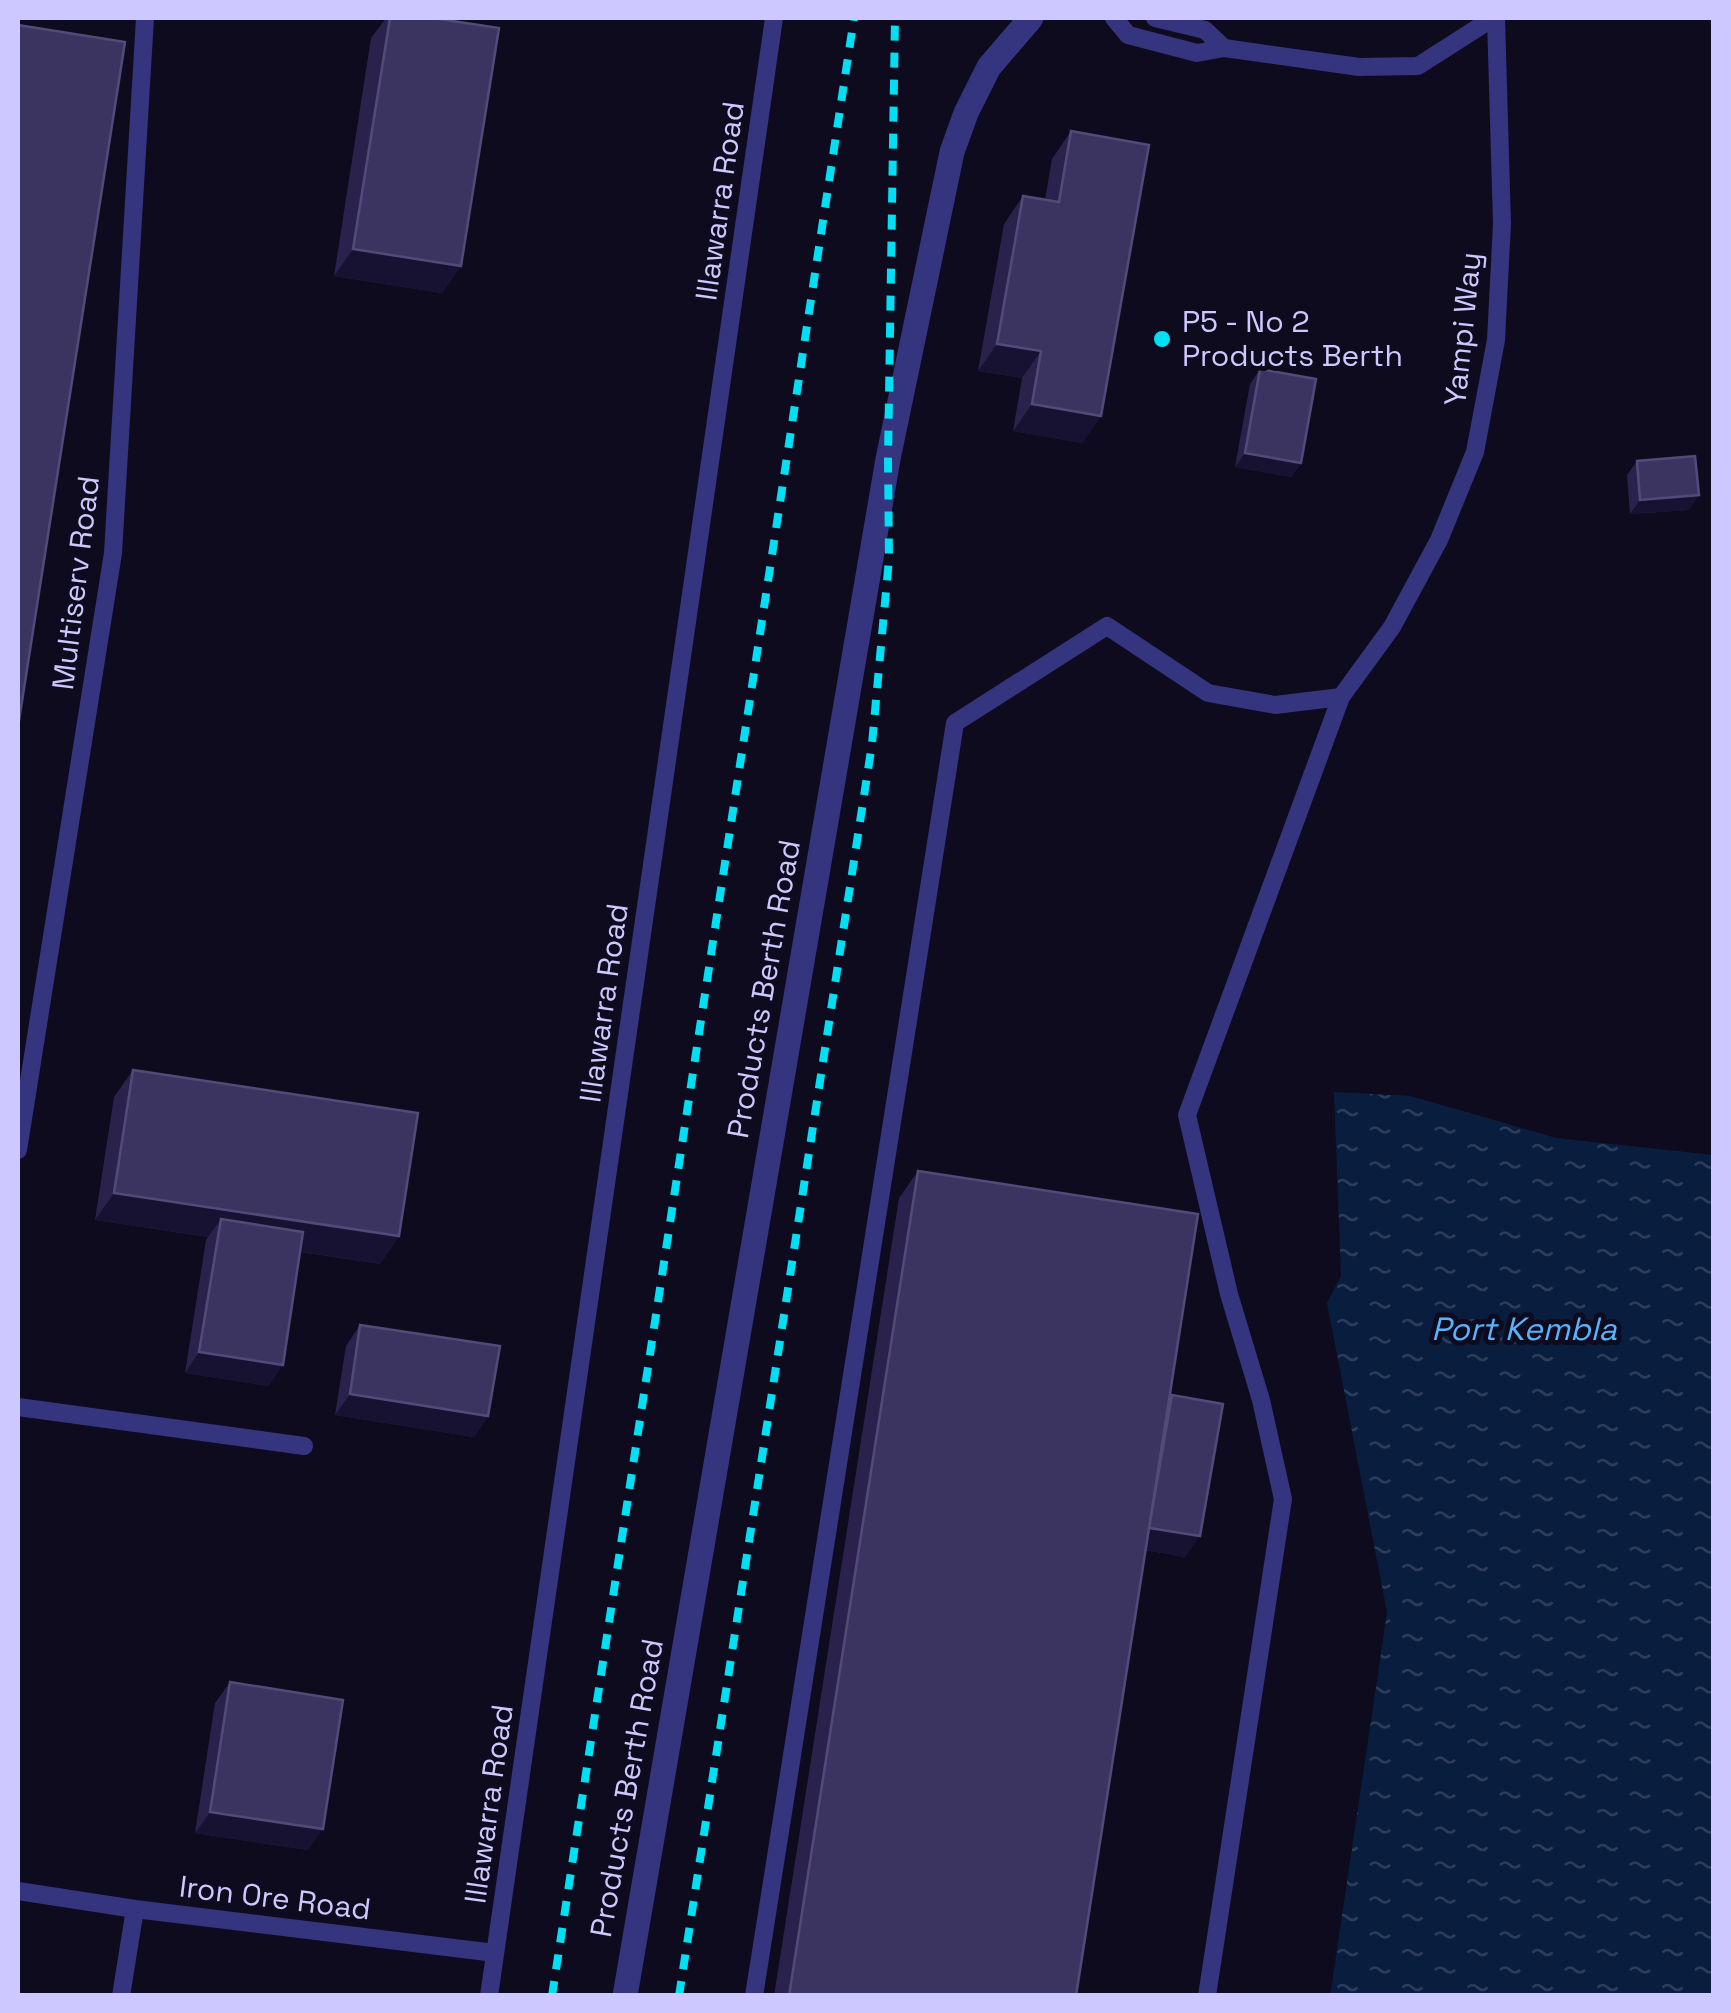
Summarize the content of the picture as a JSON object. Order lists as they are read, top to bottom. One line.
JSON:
{"streets":{"street":["Products Berth Road"],"lane":["Illawarra Road","Yampi Way","Multiserv Road","Iron Ore Road"]},"crossings":[["Illawarra Road","Iron Ore Road"]],"water":["Port Kembla"],"places":["P5 - No 2 Products Berth"]}
